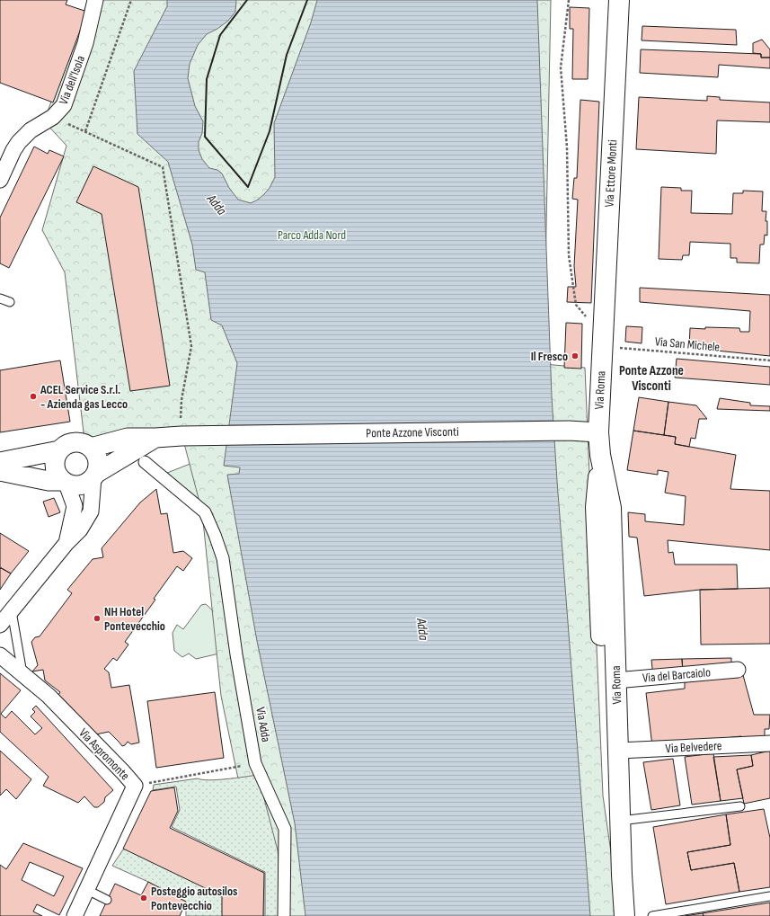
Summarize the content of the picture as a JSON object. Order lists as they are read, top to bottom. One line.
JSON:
{"streets":{"main road":["Via Ettore Monti","Via Roma"],"street":["Via dell'Isola","Ponte Azzone Visconti","Via del Barcaiolo","Via Adda","Via Belvedere","Via Aspromonte"],"path":["Via San Michele"]},"crossings":[["Via Ettore Monti","Via San Michele"],["Via Ettore Monti","Via Roma"],["Via San Michele","Via Roma"],["Via Roma","Ponte Azzone Visconti"],["Via Roma","Via del Barcaiolo"],["Via Roma","Via Belvedere"]],"districts":["Ponte Azzone Visconti"],"water":["Adda"],"parks":["Parco Adda Nord"],"places":["Il Fresco","ACEL Service S.r.l. - Azienda gas Lecco","NH Hotel Pontevecchio","Posteggio autosilos Pontevecchio"]}
